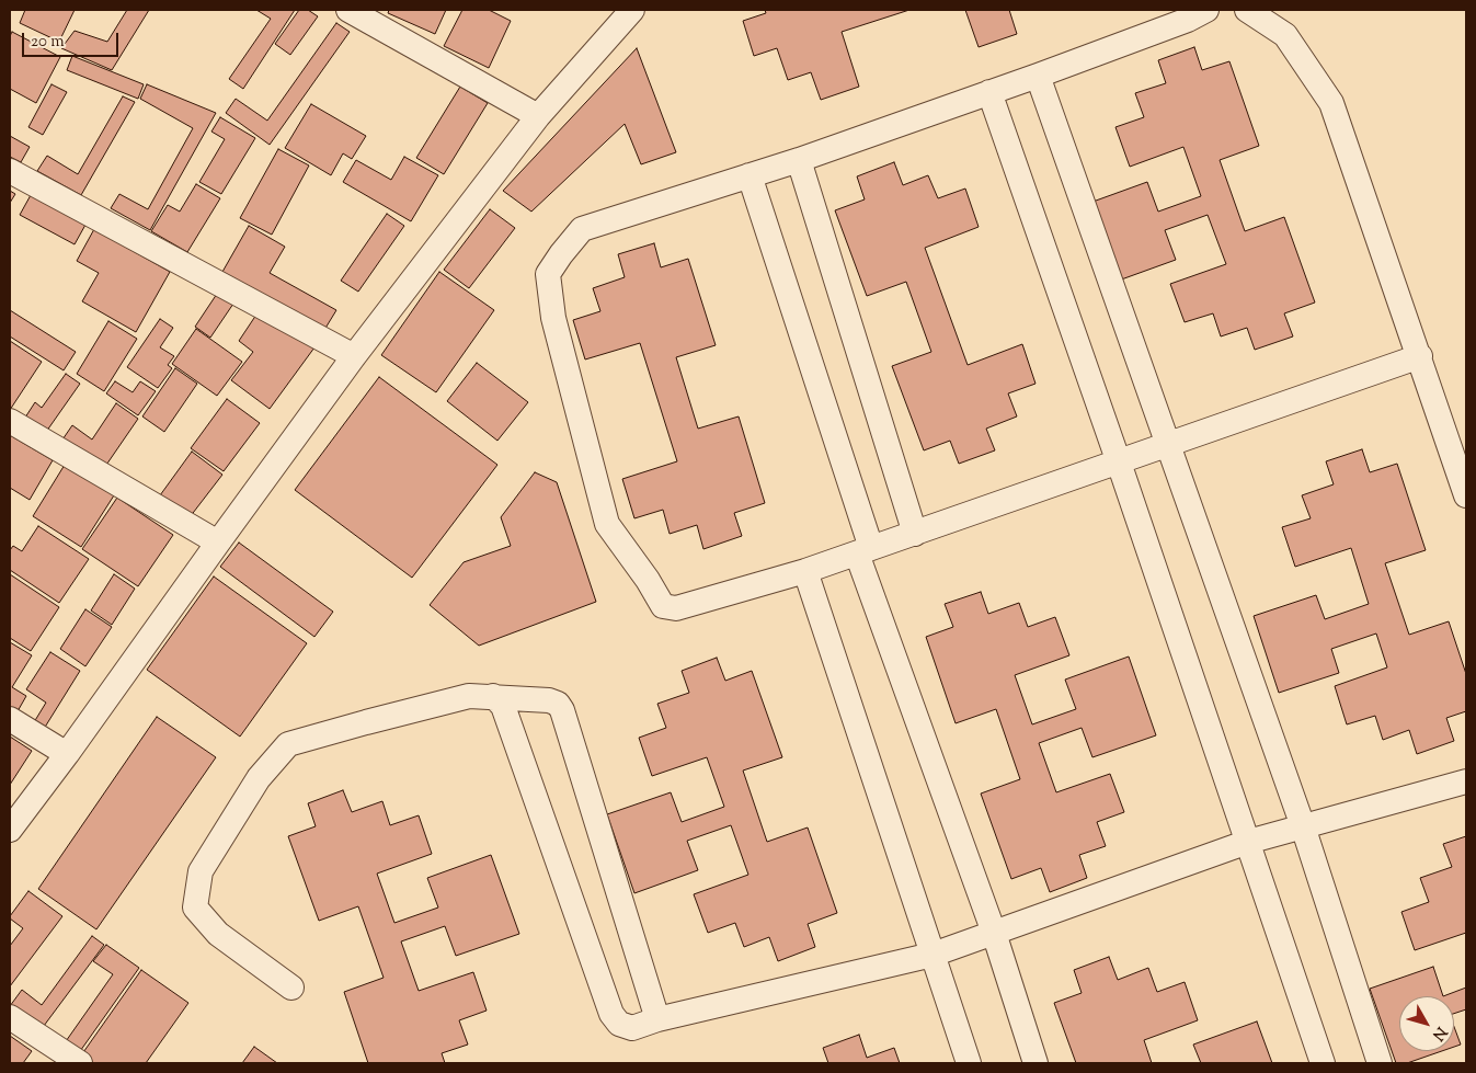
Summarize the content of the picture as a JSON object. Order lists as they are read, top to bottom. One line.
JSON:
{"scale_bar":"20 m","north":"bottom right"}
